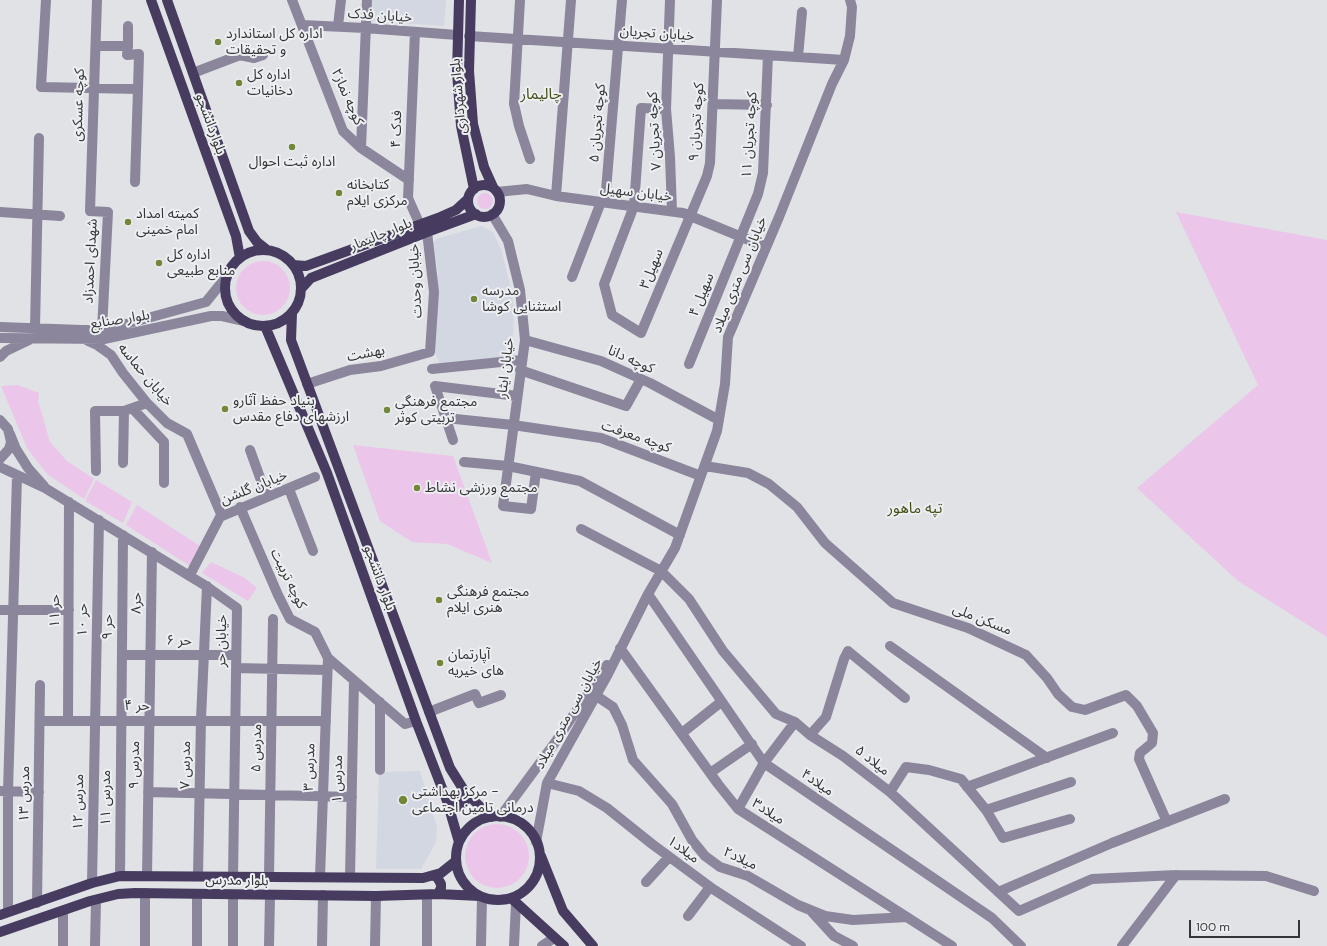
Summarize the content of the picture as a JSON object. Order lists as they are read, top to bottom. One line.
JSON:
{"streets":{"main road":["بلوار شهرداری","بلواردانشجو","بلوار چالیمار","بلوار دانشجو","بلوار مدرس"],"street":["خیابان فدک","خیابان تجریان","کوچه نماز۲","کوچه عسکری","کوچه تجریان ۹","کوچه تجریان ۵","فدک ۴","کوچه تجریان ۷","کوچه تجریان ۱۱","خیابان سهیل","شهدای احمدزاد","سهیل۳","خیابان سی متری میلاد","خیابان وحدت","سهیل ۴","بلوار صنایع","بهشت","کوچه دانا","خیابان ایثار","خیابان حماسه","کوچه معرفت","خیابان گلشن","کوچه تربیت","حر۸","حر ۱۱","حر ۱۰","مسکن ملی","حر ۹","حر ۶","خیابان حر","حر ۴","مدرس ۵","میلاد ۵","مدرس ۹","مدرس ۷","مدرس ۳","مدرس ۱","میلاد۴","مدرس ۱۳","مدرس ۱۱","مدرس ۱۲","میلاد۳","میلاد۱","میلاد۲"]},"crossings":[["خیابان فدک","کوچه نماز۲"],["خیابان فدک","فدک ۴"],["خیابان تجریان","بلوار شهرداری"],["خیابان تجریان","کوچه تجریان ۹"],["خیابان تجریان","کوچه تجریان ۵"],["خیابان تجریان","کوچه تجریان ۷"],["خیابان تجریان","کوچه تجریان ۱۱"],["خیابان تجریان","خیابان سی متری میلاد"],["بلوار شهرداری","خیابان سهیل"],["بلوار شهرداری","بلوار چالیمار"],["بلوار شهرداری","خیابان ایثار"],["کوچه نماز۲","فدک ۴"],["کوچه عسکری","شهدای احمدزاد"],["کوچه تجریان ۹","خیابان سهیل"],["کوچه تجریان ۹","سهیل۳"],["کوچه تجریان ۵","خیابان سهیل"],["بلواردانشجو","بلوار چالیمار"],["بلواردانشجو","بلوار صنایع"],["بلواردانشجو","بلوار دانشجو"],["فدک ۴","بلوار چالیمار"],["فدک ۴","خیابان وحدت"],["کوچه تجریان ۷","خیابان سهیل"],["کوچه تجریان ۱۱","خیابان سهیل"],["کوچه تجریان ۱۱","سهیل ۴"],["خیابان سهیل","بلوار چالیمار"],["خیابان سهیل","سهیل۳"],["خیابان سهیل","خیابان سی متری میلاد"],["خیابان سهیل","سهیل ۴"],["خیابان سهیل","خیابان ایثار"],["بلوار چالیمار","خیابان وحدت"],["بلوار چالیمار","بلوار صنایع"],["بلوار چالیمار","خیابان ایثار"],["بلوار چالیمار","بلوار دانشجو"],["شهدای احمدزاد","بلوار صنایع"],["خیابان سی متری میلاد","کوچه دانا"],["خیابان سی متری میلاد","کوچه معرفت"],["خیابان سی متری میلاد","بلوار دانشجو"],["خیابان سی متری میلاد","مسکن ملی"],["خیابان سی متری میلاد","میلاد ۵"],["خیابان سی متری میلاد","میلاد۴"],["خیابان سی متری میلاد","میلاد۳"],["خیابان سی متری میلاد","میلاد۱"],["خیابان سی متری میلاد","میلاد۲"],["خیابان سی متری میلاد","بلوار مدرس"],["خیابان وحدت","بهشت"],["بلوار صنایع","خیابان حماسه"],["بلوار صنایع","بلوار دانشجو"],["بهشت","بلوار دانشجو"],["کوچه دانا","خیابان ایثار"],["خیابان ایثار","کوچه معرفت"],["خیابان حماسه","خیابان گلشن"],["کوچه معرفت","مسکن ملی"],["خیابان گلشن","کوچه تربیت"],["خیابان گلشن","خیابان حر"],["بلوار دانشجو","کوچه تربیت"],["بلوار دانشجو","بلوار مدرس"],["کوچه تربیت","مدرس ۳"],["کوچه تربیت","مدرس ۱"],["حر۸","حر ۶"],["حر۸","خیابان حر"],["حر۸","مدرس ۹"],["حر ۱۱","خیابان حر"],["حر ۱۱","حر ۴"],["حر ۱۰","خیابان حر"],["حر ۱۰","حر ۴"],["حر ۱۰","مدرس ۱۲"],["حر ۹","حر ۶"],["حر ۹","خیابان حر"],["حر ۹","حر ۴"],["حر ۹","مدرس ۱۱"],["حر ۶","خیابان حر"],["حر ۶","مدرس ۹"],["حر ۶","مدرس ۷"],["خیابان حر","حر ۴"],["خیابان حر","مدرس ۷"],["خیابان حر","بلوار مدرس"],["حر ۴","مدرس ۵"],["حر ۴","مدرس ۹"],["حر ۴","مدرس ۷"],["حر ۴","مدرس ۳"],["حر ۴","مدرس ۱۳"],["حر ۴","مدرس ۱۱"],["حر ۴","مدرس ۱۲"],["مدرس ۵","بلوار مدرس"],["مدرس ۹","بلوار مدرس"],["مدرس ۷","بلوار مدرس"],["مدرس ۳","بلوار مدرس"],["مدرس ۱","بلوار مدرس"],["مدرس ۱۳","بلوار مدرس"],["مدرس ۱۱","بلوار مدرس"],["مدرس ۱۲","بلوار مدرس"],["میلاد۳","میلاد۲"]],"districts":["چالیمار","تپه ماهور"],"places":["اداره کل استاندارد و تحقیقات","اداره کل دخانیات","اداره ثبت احوال","کتابخانه مرکزی ایلام","کمیته امداد امام خمینی","اداره کل منابع طبیعی","مدرسه استثنایی کوشا","بنیاد حفظ آثارو ارزشهای دفاع مقدس","مجتمع فرهنگی تربیتی کوثر","مجتمع ورزشی نشاط","مجتمع فرهنگی هنری ایلام","آپارتمان های خیریه","مرکز بهداشتی - درمانی تامین اجتماعی"],"scale_bar":"100 m"}
